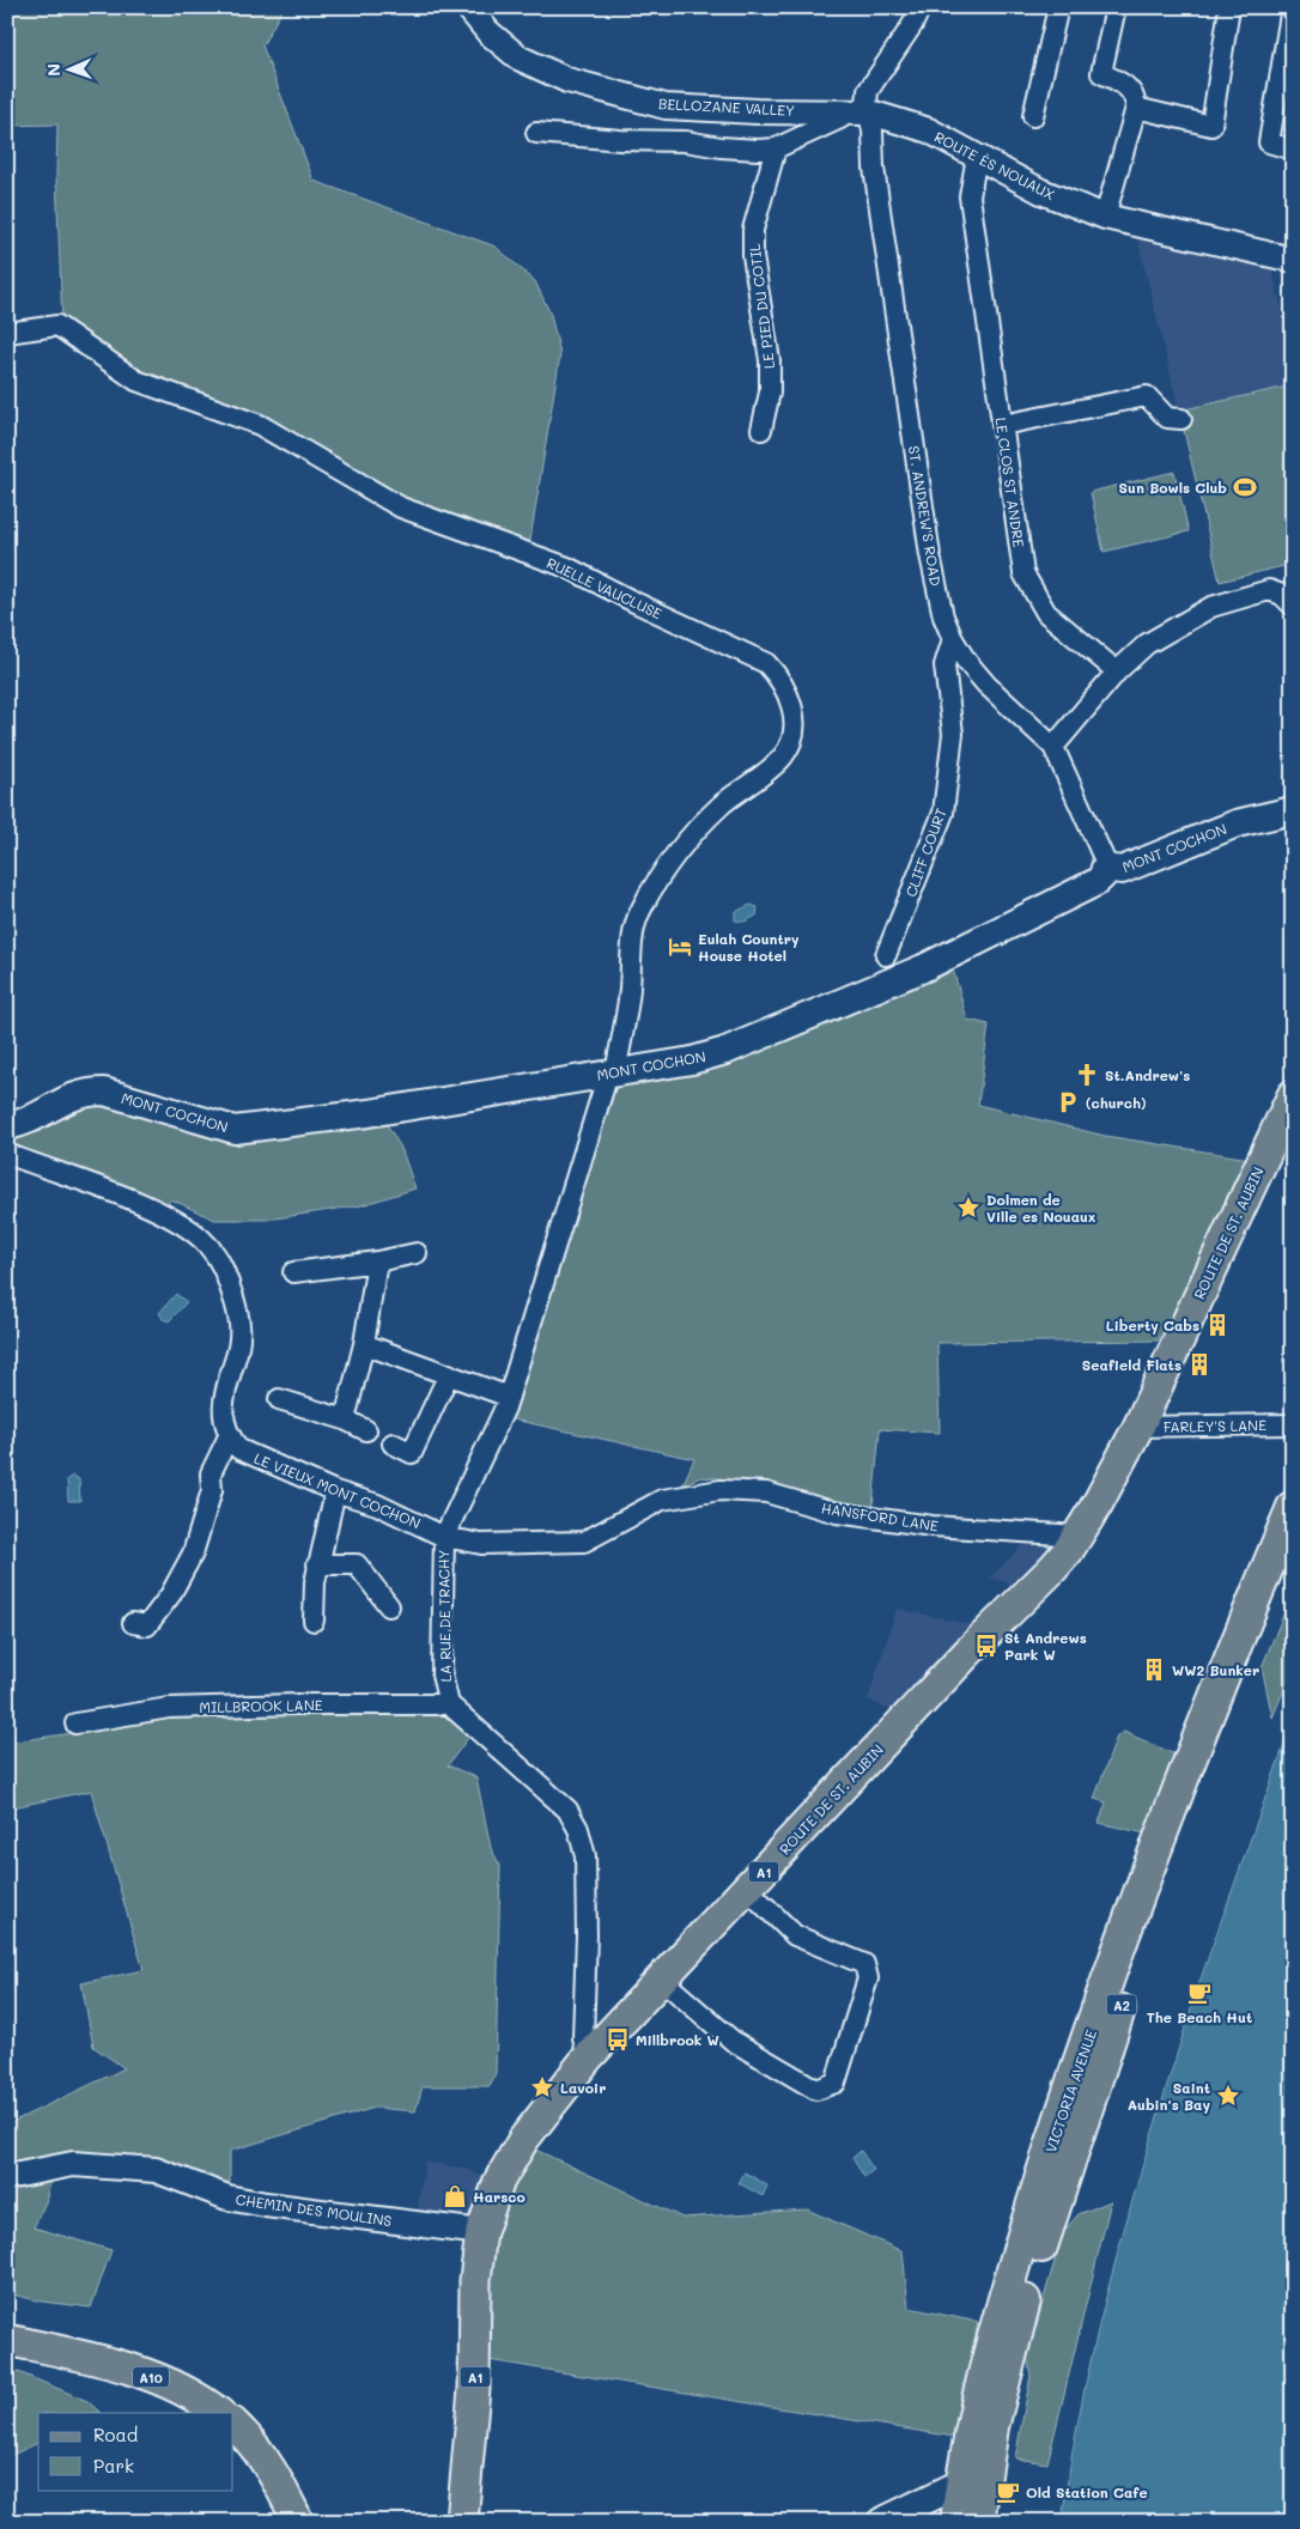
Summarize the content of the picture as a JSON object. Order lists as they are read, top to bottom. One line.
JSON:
{"streets":{"highway":["A2","VICTORIA AVENUE"],"main road":["MONT COCHON","ROUTE DE ST. AUBIN","A1","A10"],"street":["BELLOZANE VALLEY","ROUTE ÈS NOUAUX","LE PIED DU COTIL","LE CLOS ST ANDRE","ST. ANDREW'S ROAD","RUELLE VAUCLUSE","CLIFF COURT","FARLEY'S LANE","LE VIEUX MONT COCHON","HANSFORD LANE","LA RUE DE TRACHY","MILLBROOK LANE","CHEMIN DES MOULINS"]},"crossings":[["BELLOZANE VALLEY","ROUTE ÈS NOUAUX"],["BELLOZANE VALLEY","ST. ANDREW'S ROAD"],["ROUTE ÈS NOUAUX","LE CLOS ST ANDRE"],["ROUTE ÈS NOUAUX","ST. ANDREW'S ROAD"],["ST. ANDREW'S ROAD","MONT COCHON"],["ST. ANDREW'S ROAD","CLIFF COURT"],["RUELLE VAUCLUSE","MONT COCHON"],["RUELLE VAUCLUSE","LA RUE DE TRACHY"],["MONT COCHON","LA RUE DE TRACHY"],["ROUTE DE ST. AUBIN","FARLEY'S LANE"],["ROUTE DE ST. AUBIN","HANSFORD LANE"],["ROUTE DE ST. AUBIN","CHEMIN DES MOULINS"],["LE VIEUX MONT COCHON","HANSFORD LANE"],["LE VIEUX MONT COCHON","LA RUE DE TRACHY"],["HANSFORD LANE","LA RUE DE TRACHY"],["LA RUE DE TRACHY","MILLBROOK LANE"]],"places":{"sports":["Sun Bowls Club"],"hotel":["Eulah Country House Hotel"],"church":["St.Andrew's"],"parking":["(church)"],"place":["Dolmen de Ville es Nouaux","Lavoir","Saint Aubin's Bay"],"building":["Liberty Cabs","Seafield Flats","WW2 Bunker"],"bus stop":["St Andrews Park W","Millbrook W"],"cafe":["The Beach Hut","Old Station Cafe"],"shop":["Harsco"]},"legend":["Road","Park"],"north":"left"}
